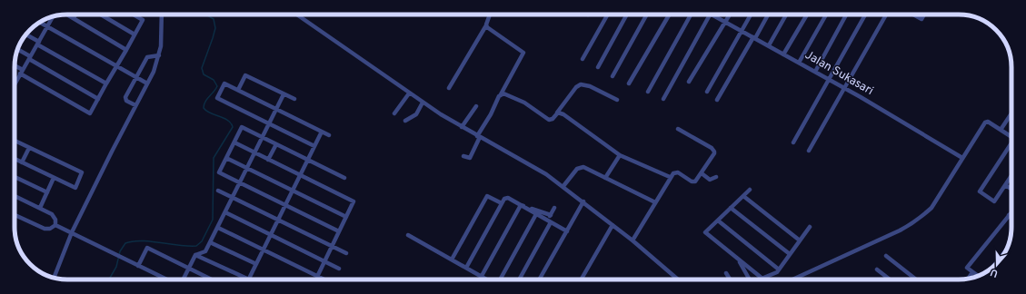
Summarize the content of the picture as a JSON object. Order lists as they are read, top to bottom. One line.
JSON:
{"streets":{"street":["Jalan Sukasari"]},"north":"bottom"}
